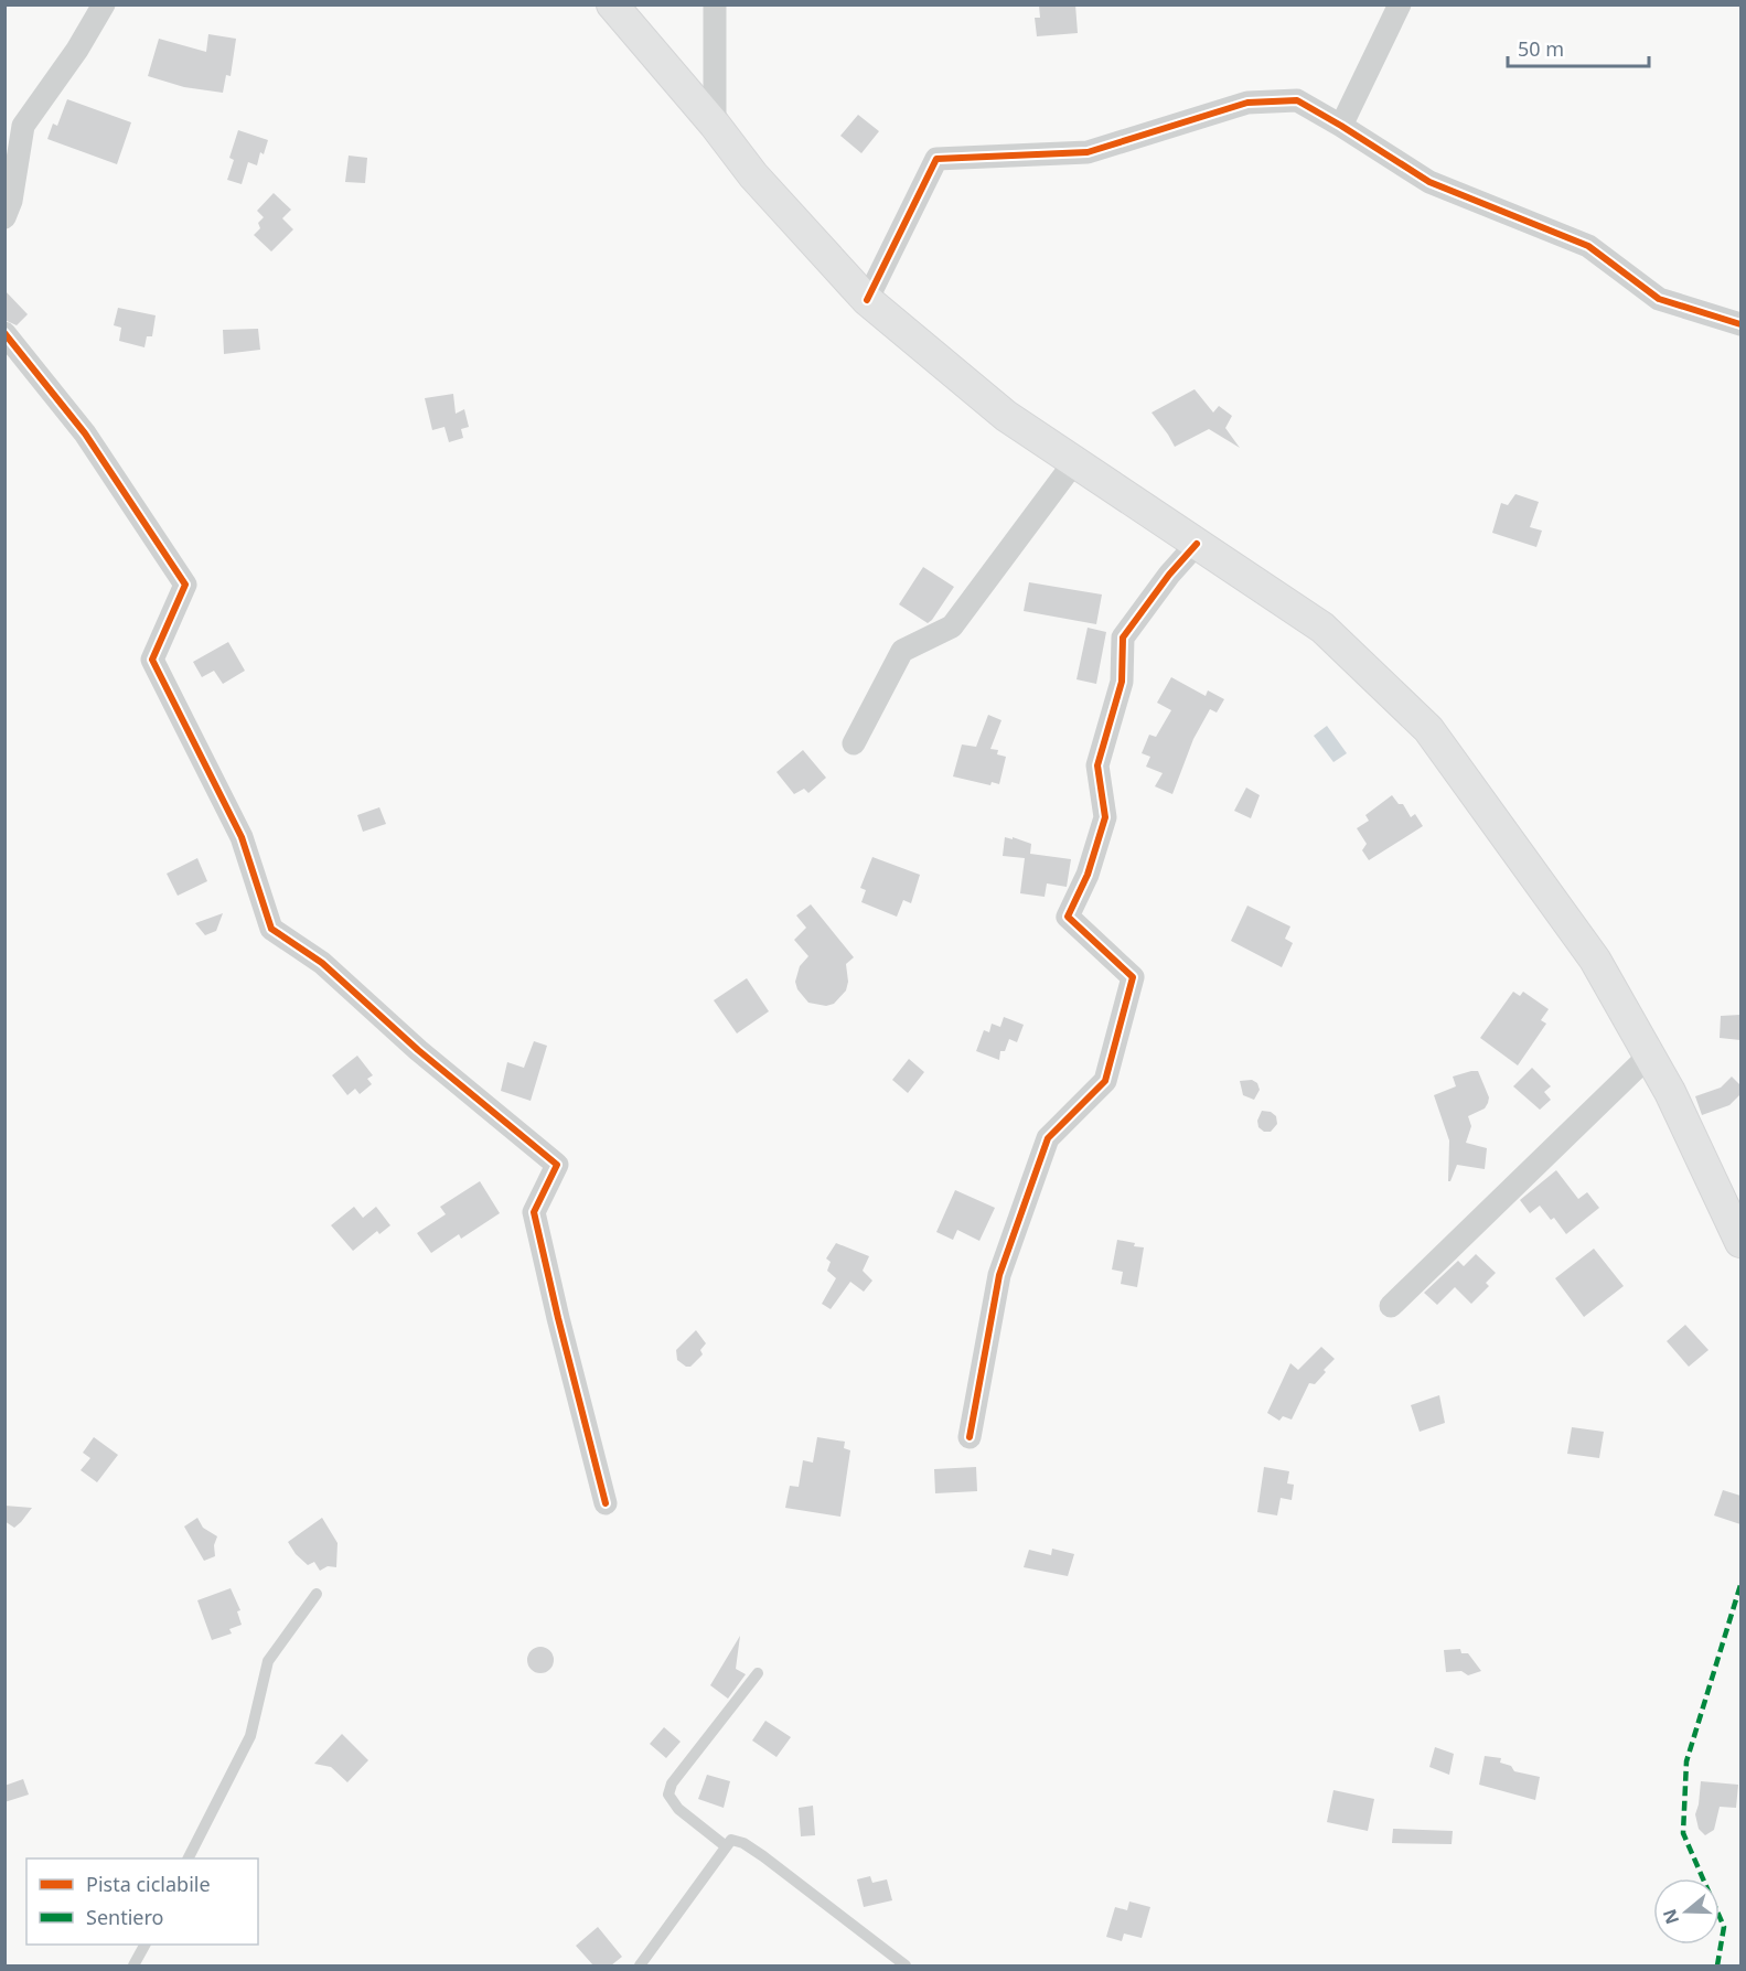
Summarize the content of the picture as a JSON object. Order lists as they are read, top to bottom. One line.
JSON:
{"legend":["Pista ciclabile","Sentiero"],"scale_bar":"50 m","north":"left"}
